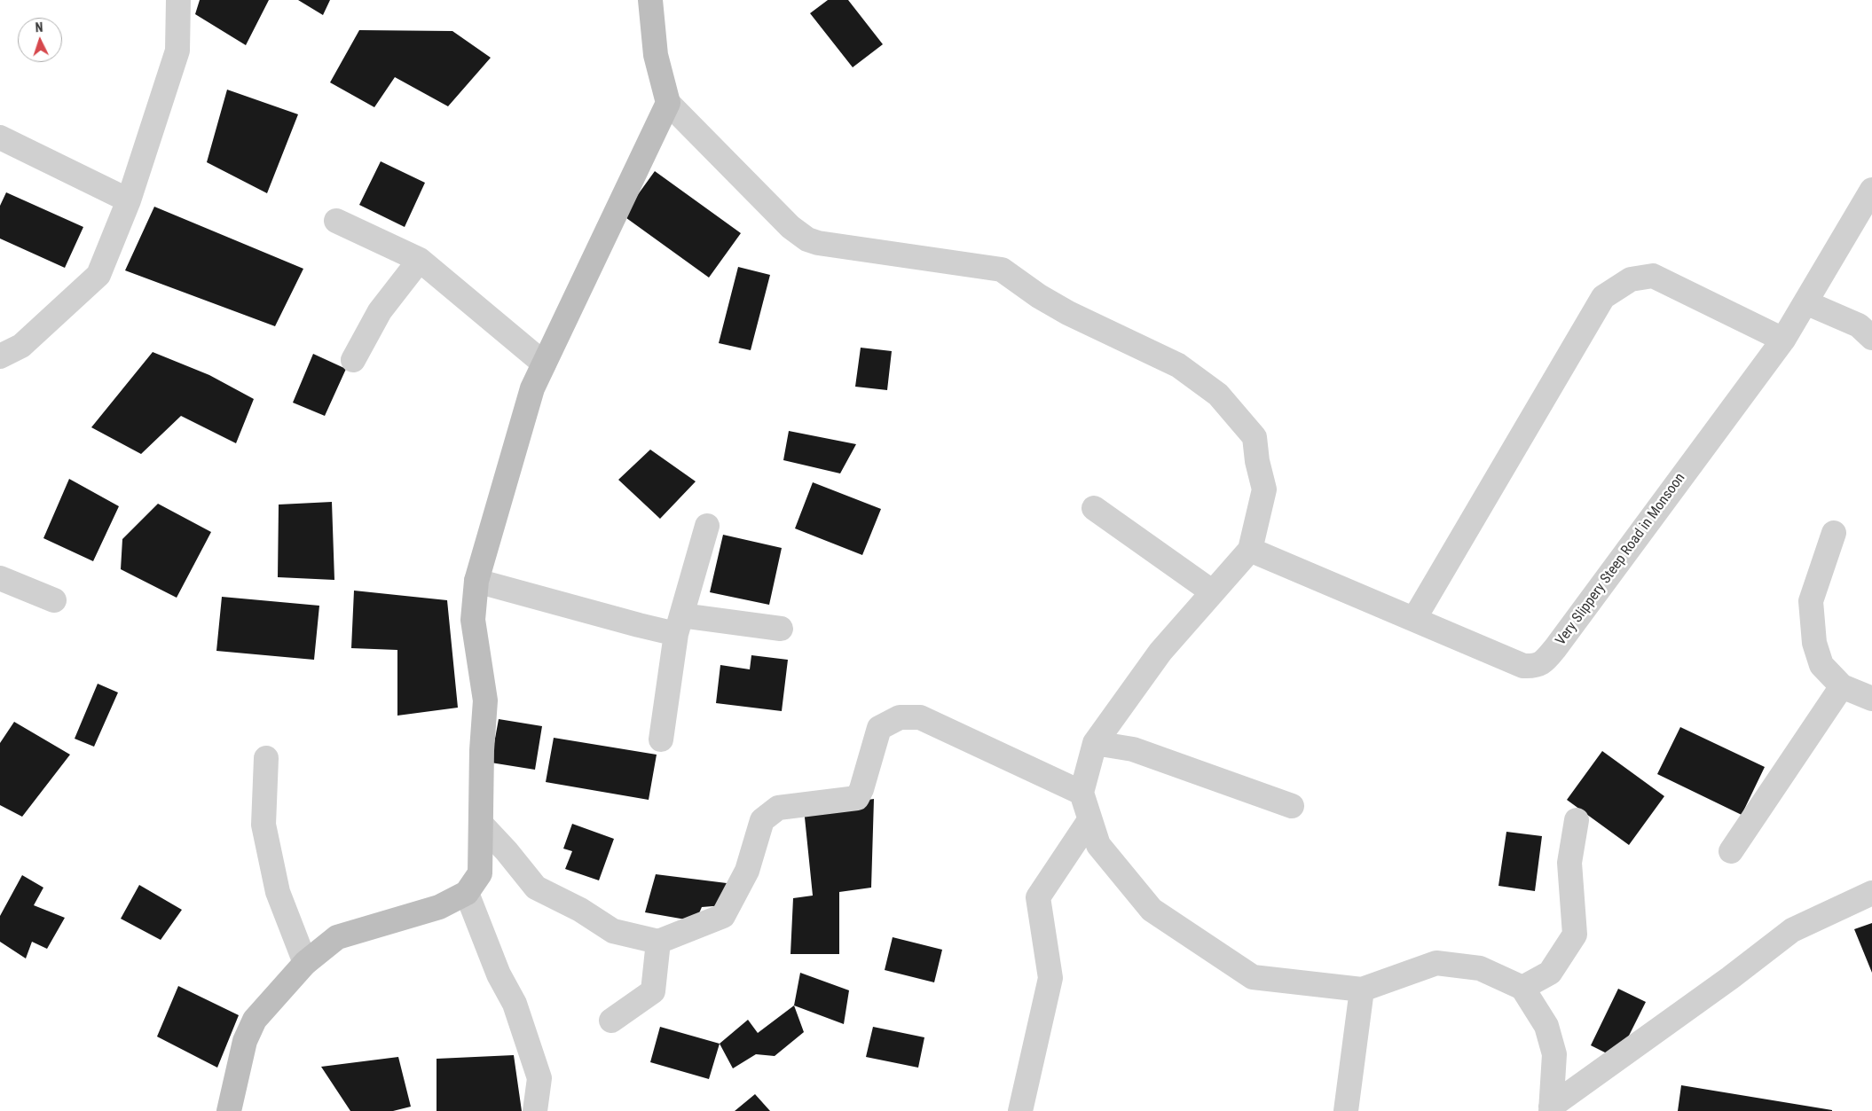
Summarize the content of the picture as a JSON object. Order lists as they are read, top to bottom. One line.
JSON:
{"streets":{"street":["Very Slippery Steep Road in Monsoon"]},"north":"top"}
